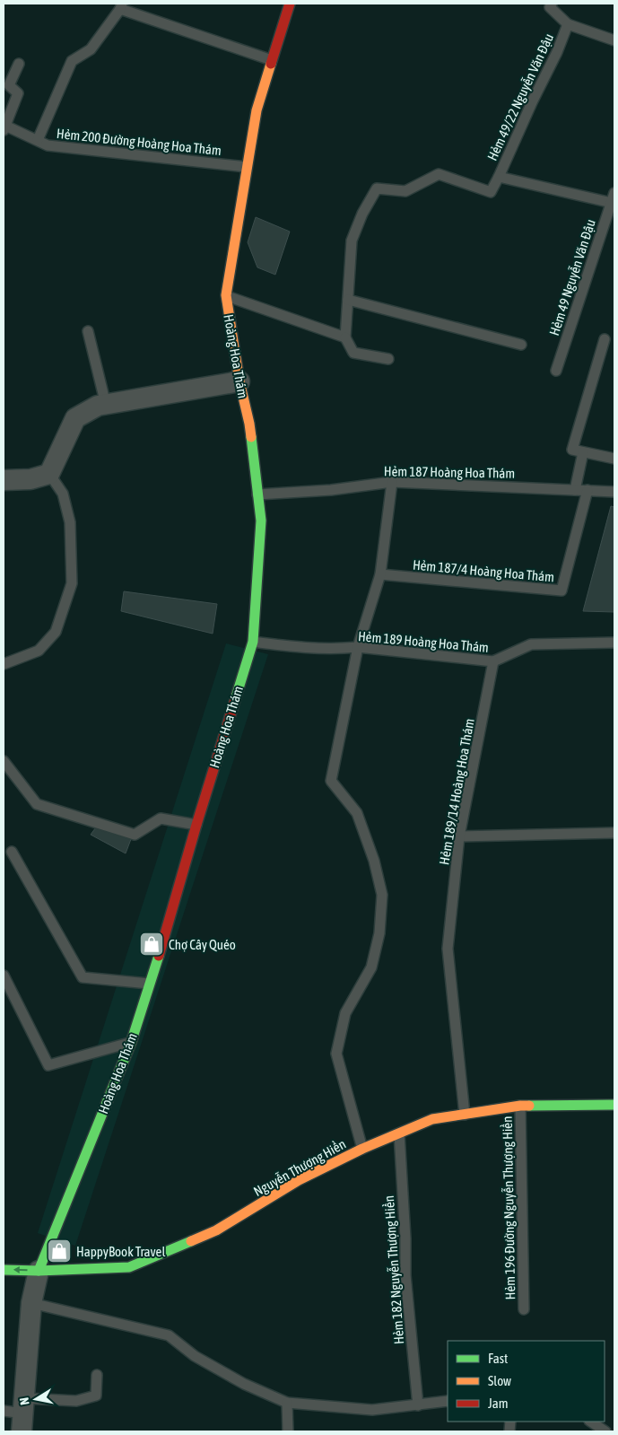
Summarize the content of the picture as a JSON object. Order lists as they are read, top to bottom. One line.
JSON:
{"streets":{"street":["Hoàng Hoa Thám","Nguyễn Thượng Hiền"],"lane":["Hẻm 49/22 Nguyễn Văn Đậu","Hẻm 200 Đường Hoàng Hoa Thám","Hẻm 49 Nguyễn Văn Đậu","Hẻm 187 Hoàng Hoa Thám","Hẻm 187/4 Hoàng Hoa Thám","Hẻm 189 Hoàng Hoa Thám","Hẻm 189/14 Hoàng Hoa Thám","Hẻm 196 Đường Nguyễn Thượng Hiền","Hẻm 182 Nguyễn Thượng Hiền"]},"crossings":[["Hẻm 200 Đường Hoàng Hoa Thám","Hoàng Hoa Thám"],["Hoàng Hoa Thám","Hẻm 187 Hoàng Hoa Thám"],["Hoàng Hoa Thám","Hẻm 189 Hoàng Hoa Thám"],["Hoàng Hoa Thám","Nguyễn Thượng Hiền"],["Hẻm 187 Hoàng Hoa Thám","Hẻm 187/4 Hoàng Hoa Thám"],["Hẻm 189 Hoàng Hoa Thám","Hẻm 189/14 Hoàng Hoa Thám"],["Hẻm 189/14 Hoàng Hoa Thám","Nguyễn Thượng Hiền"],["Nguyễn Thượng Hiền","Hẻm 196 Đường Nguyễn Thượng Hiền"],["Nguyễn Thượng Hiền","Hẻm 182 Nguyễn Thượng Hiền"]],"places":{"shop":["Chợ Cây Quéo","HappyBook Travel"]},"legend":["Fast","Slow","Jam"],"north":"left"}
